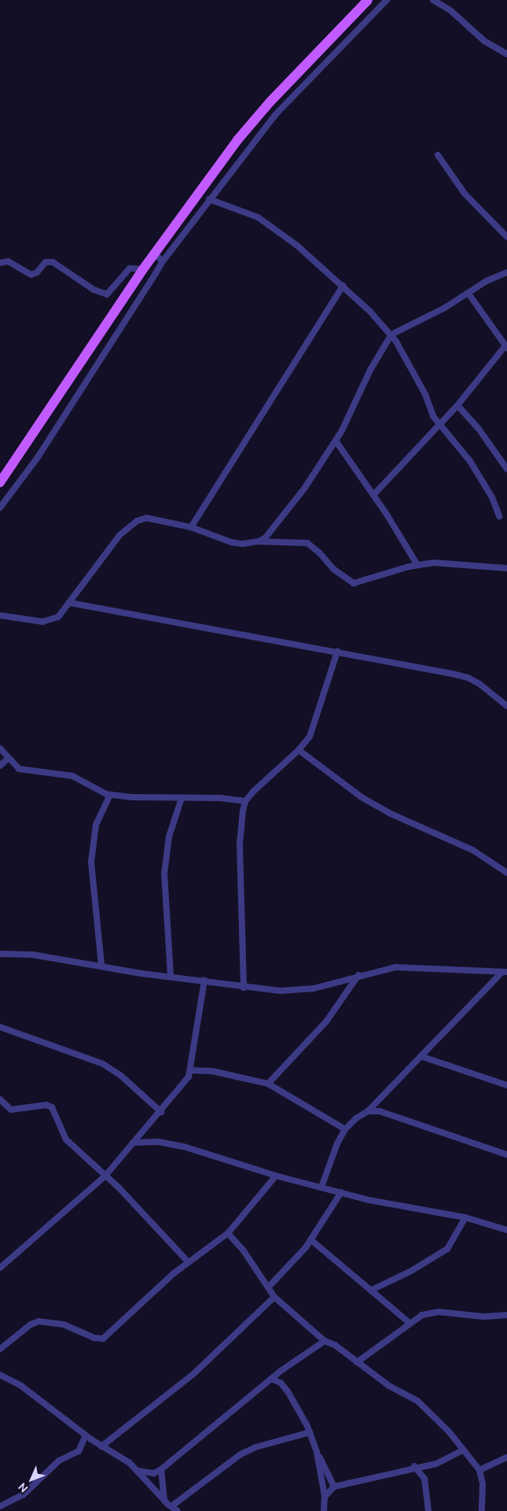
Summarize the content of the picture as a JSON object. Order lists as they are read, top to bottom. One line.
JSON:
{"north":"bottom left"}
